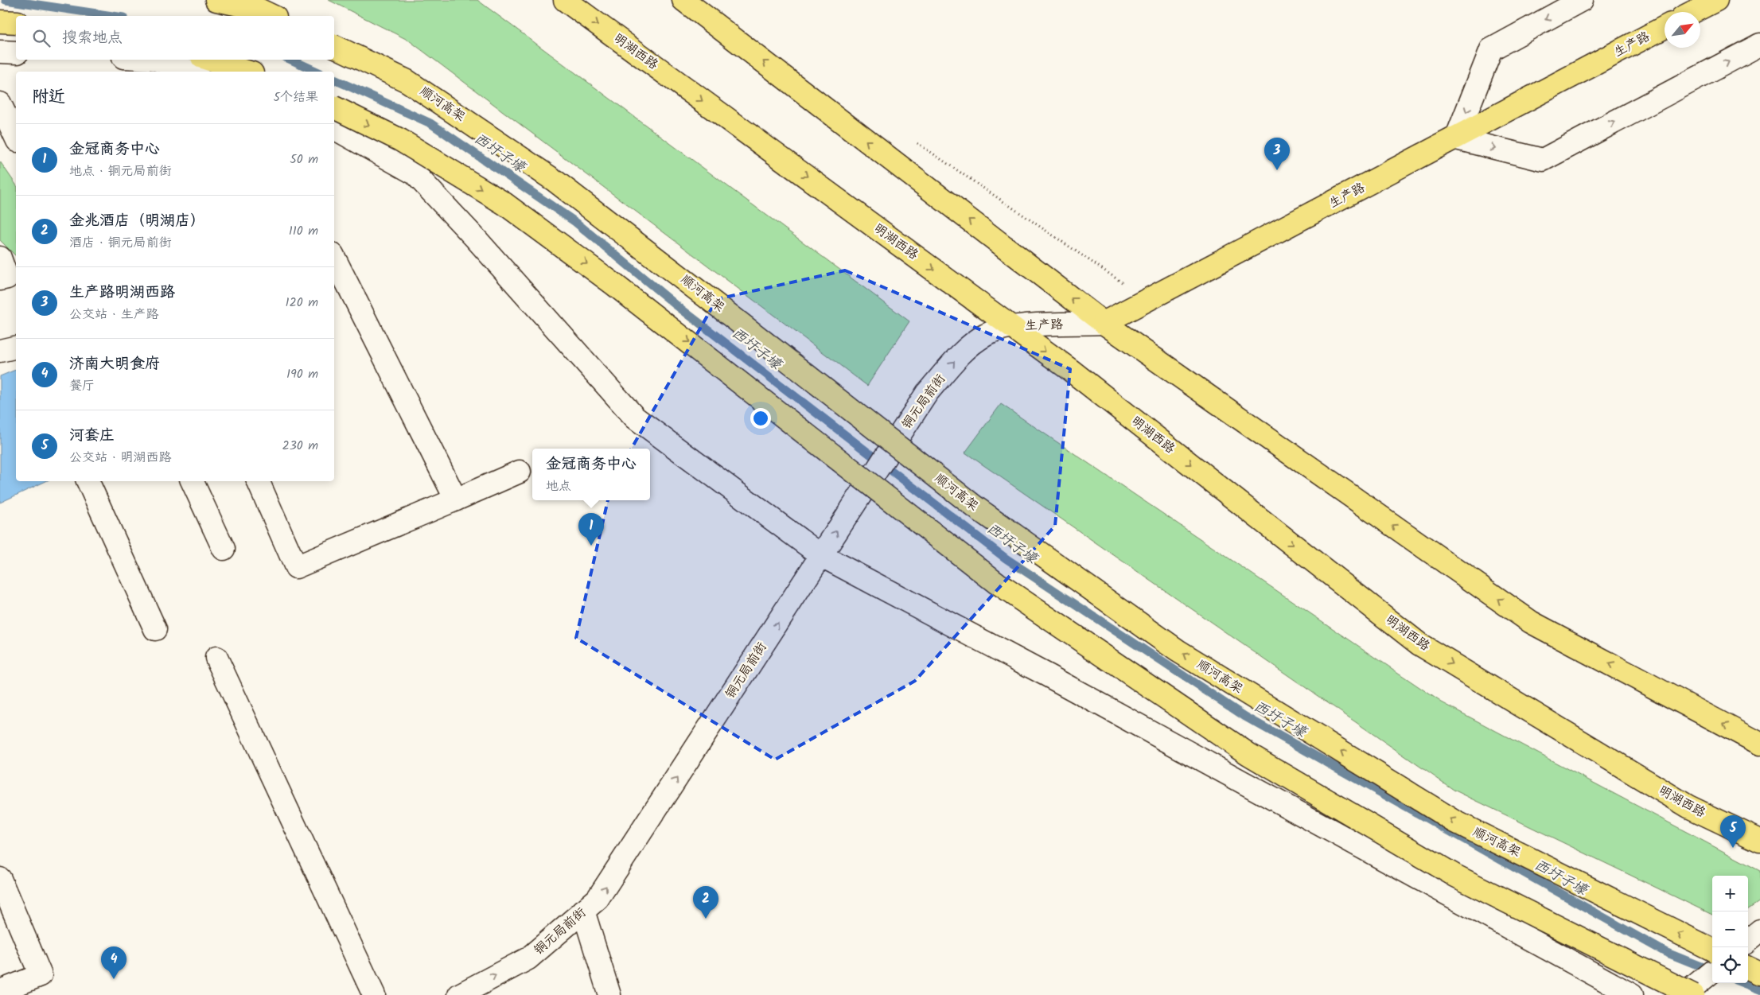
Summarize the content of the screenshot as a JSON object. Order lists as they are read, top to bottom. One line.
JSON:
{"streets":{"main road":["生产路","明湖西路","顺河高架"],"street":["铜元局前街"]},"crossings":[["生产路","明湖西路"],["生产路","铜元局前街"],["明湖西路","铜元局前街"]],"one_way":["铜元局前街"],"water":["西圩子壕"],"north":"top right","page":{"search":"搜索地点","heading":["附近","5个结果"],"list":[{"mark":"1","name":"金冠商务中心","note":"地点 · 铜元局前街","value":"50 m"},{"mark":"2","name":"金兆酒店（明湖店）","note":"酒店 · 铜元局前街","value":"110 m"},{"mark":"3","name":"生产路明湖西路","note":"公交站 · 生产路","value":"120 m"},{"mark":"4","name":"济南大明食府","note":"餐厅","value":"190 m"},{"mark":"5","name":"河套庄","note":"公交站 · 明湖西路","value":"230 m"}],"pins":["3","1","5","2","4"],"popup":["金冠商务中心","地点"],"map_buttons":["+","−"]}}
